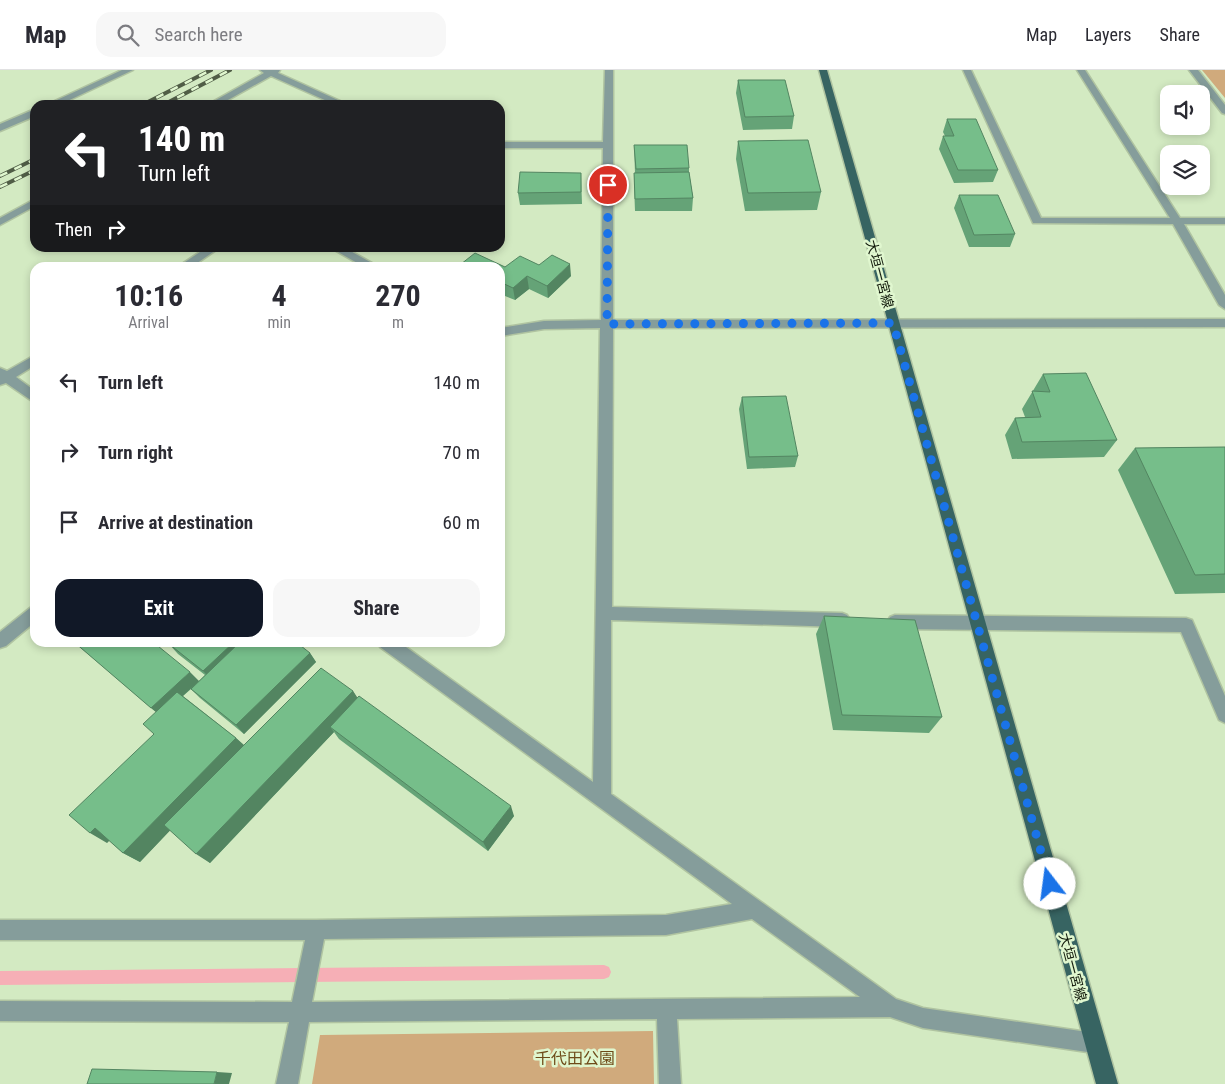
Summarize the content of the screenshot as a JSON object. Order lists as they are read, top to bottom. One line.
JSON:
{"streets":{"main road":["大垣一宮線"]},"parks":["千代田公園"],"page":{"header":"Map","search":"Search here","nav":["Map","Layers","Share"],"turn":["140 m","Turn left"],"then":"Then","eta":["10:16","Arrival","4","min","270","m"],"list":[{"name":"Turn left","value":"140 m"},{"name":"Turn right","value":"70 m"},{"name":"Arrive at destination","value":"60 m"}],"buttons":["Exit","Share"]}}
